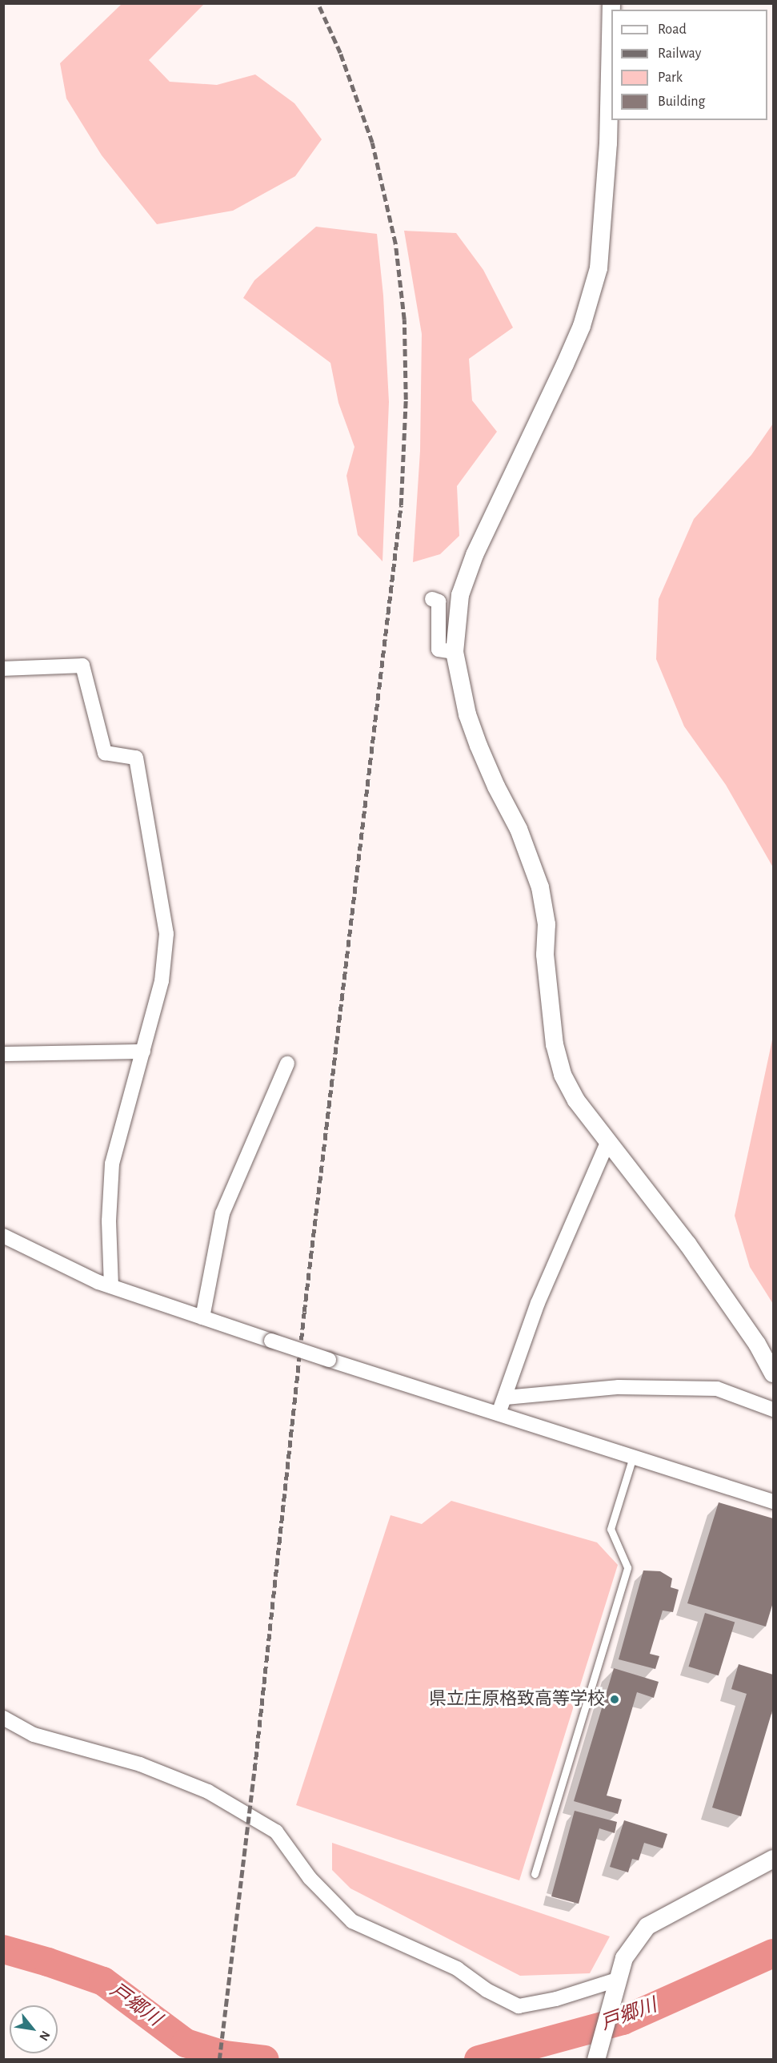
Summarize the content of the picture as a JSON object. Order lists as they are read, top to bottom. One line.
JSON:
{"water":["戸郷川"],"places":["県立庄原格致高等学校"],"legend":["Road","Railway","Park","Building"],"north":"bottom right"}
